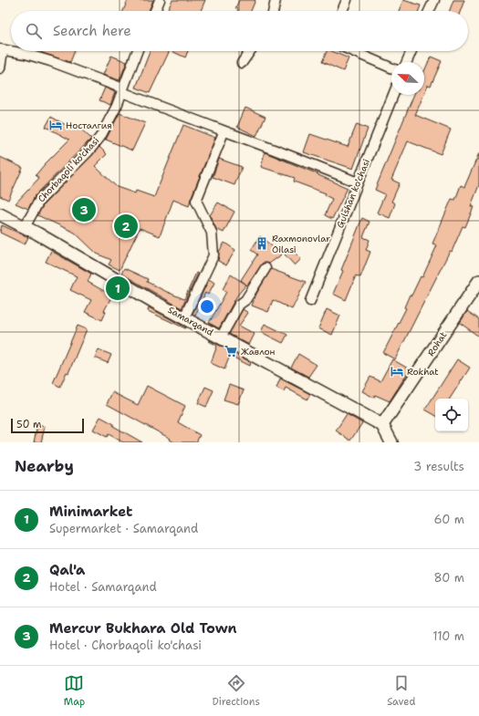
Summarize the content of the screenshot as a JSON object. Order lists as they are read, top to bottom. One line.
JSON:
{"streets":{"street":["Chorbaqoli ko'chasi","Gulshan ko'chasi","Samarqand","Rohat"]},"crossings":[["Chorbaqoli ko'chasi","Samarqand"],["Samarqand","Rohat"]],"places":{"hotel":["Носталгия","Rokhat"],"building":["Raxmonovlar Oilasi"],"supermarket":["Жавлон"]},"scale_bar":"50 m","north":"top left","page":{"search":"Search here","pins":["3","2","1"],"scale":"50 m","heading":["Nearby","3 results"],"list":[{"mark":"1","name":"Minimarket","note":"Supermarket · Samarqand","value":"60 m"},{"mark":"2","name":"Qal'a","note":"Hotel · Samarqand","value":"80 m"},{"mark":"3","name":"Mercur Bukhara Old Town","note":"Hotel · Chorbaqoli ko'chasi","value":"110 m"}],"nav":["Map","Directions","Saved"]}}
